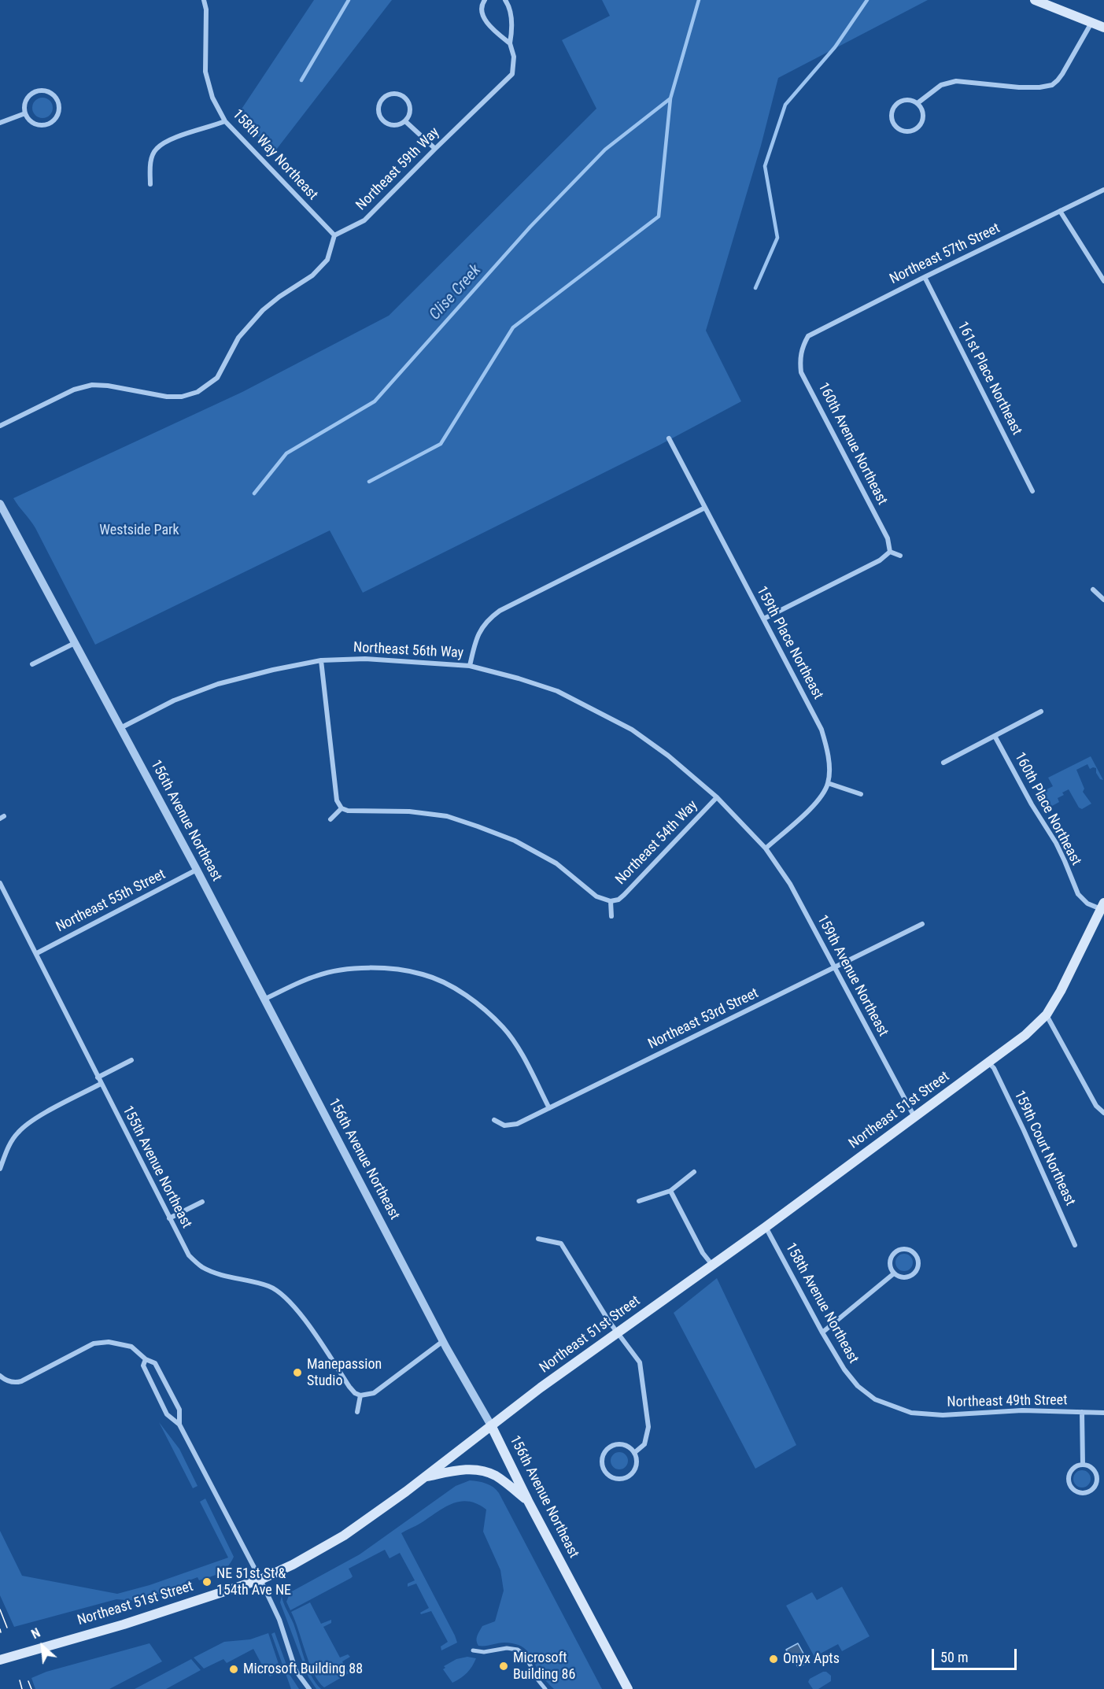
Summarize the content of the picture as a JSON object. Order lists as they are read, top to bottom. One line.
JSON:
{"streets":{"main road":["156th Avenue Northeast","Northeast 51st Street"],"street":["158th Way Northeast","Northeast 59th Way","Northeast 57th Street","161st Place Northeast","160th Avenue Northeast","159th Place Northeast","Northeast 56th Way","160th Place Northeast","Northeast 54th Way","Northeast 55th Street","159th Avenue Northeast","Northeast 53rd Street","159th Court Northeast","155th Avenue Northeast","158th Avenue Northeast","Northeast 49th Street"]},"crossings":[["158th Way Northeast","Northeast 59th Way"],["Northeast 57th Street","161st Place Northeast"],["Northeast 57th Street","160th Avenue Northeast"],["159th Place Northeast","Northeast 56th Way"],["159th Place Northeast","159th Avenue Northeast"],["Northeast 56th Way","156th Avenue Northeast"],["Northeast 56th Way","159th Avenue Northeast"],["160th Place Northeast","Northeast 51st Street"],["156th Avenue Northeast","Northeast 55th Street"],["156th Avenue Northeast","Northeast 51st Street"],["Northeast 54th Way","159th Avenue Northeast"],["Northeast 55th Street","155th Avenue Northeast"],["159th Avenue Northeast","Northeast 53rd Street"],["159th Avenue Northeast","Northeast 51st Street"],["Northeast 51st Street","159th Court Northeast"],["Northeast 51st Street","158th Avenue Northeast"],["158th Avenue Northeast","Northeast 49th Street"]],"water":["Clise Creek"],"parks":["Westside Park"],"places":["Manepassion Studio","NE 51st St & 154th Ave NE","Onyx Apts","Microsoft Building 86","Microsoft Building 88"],"scale_bar":"50 m","north":"top left"}
